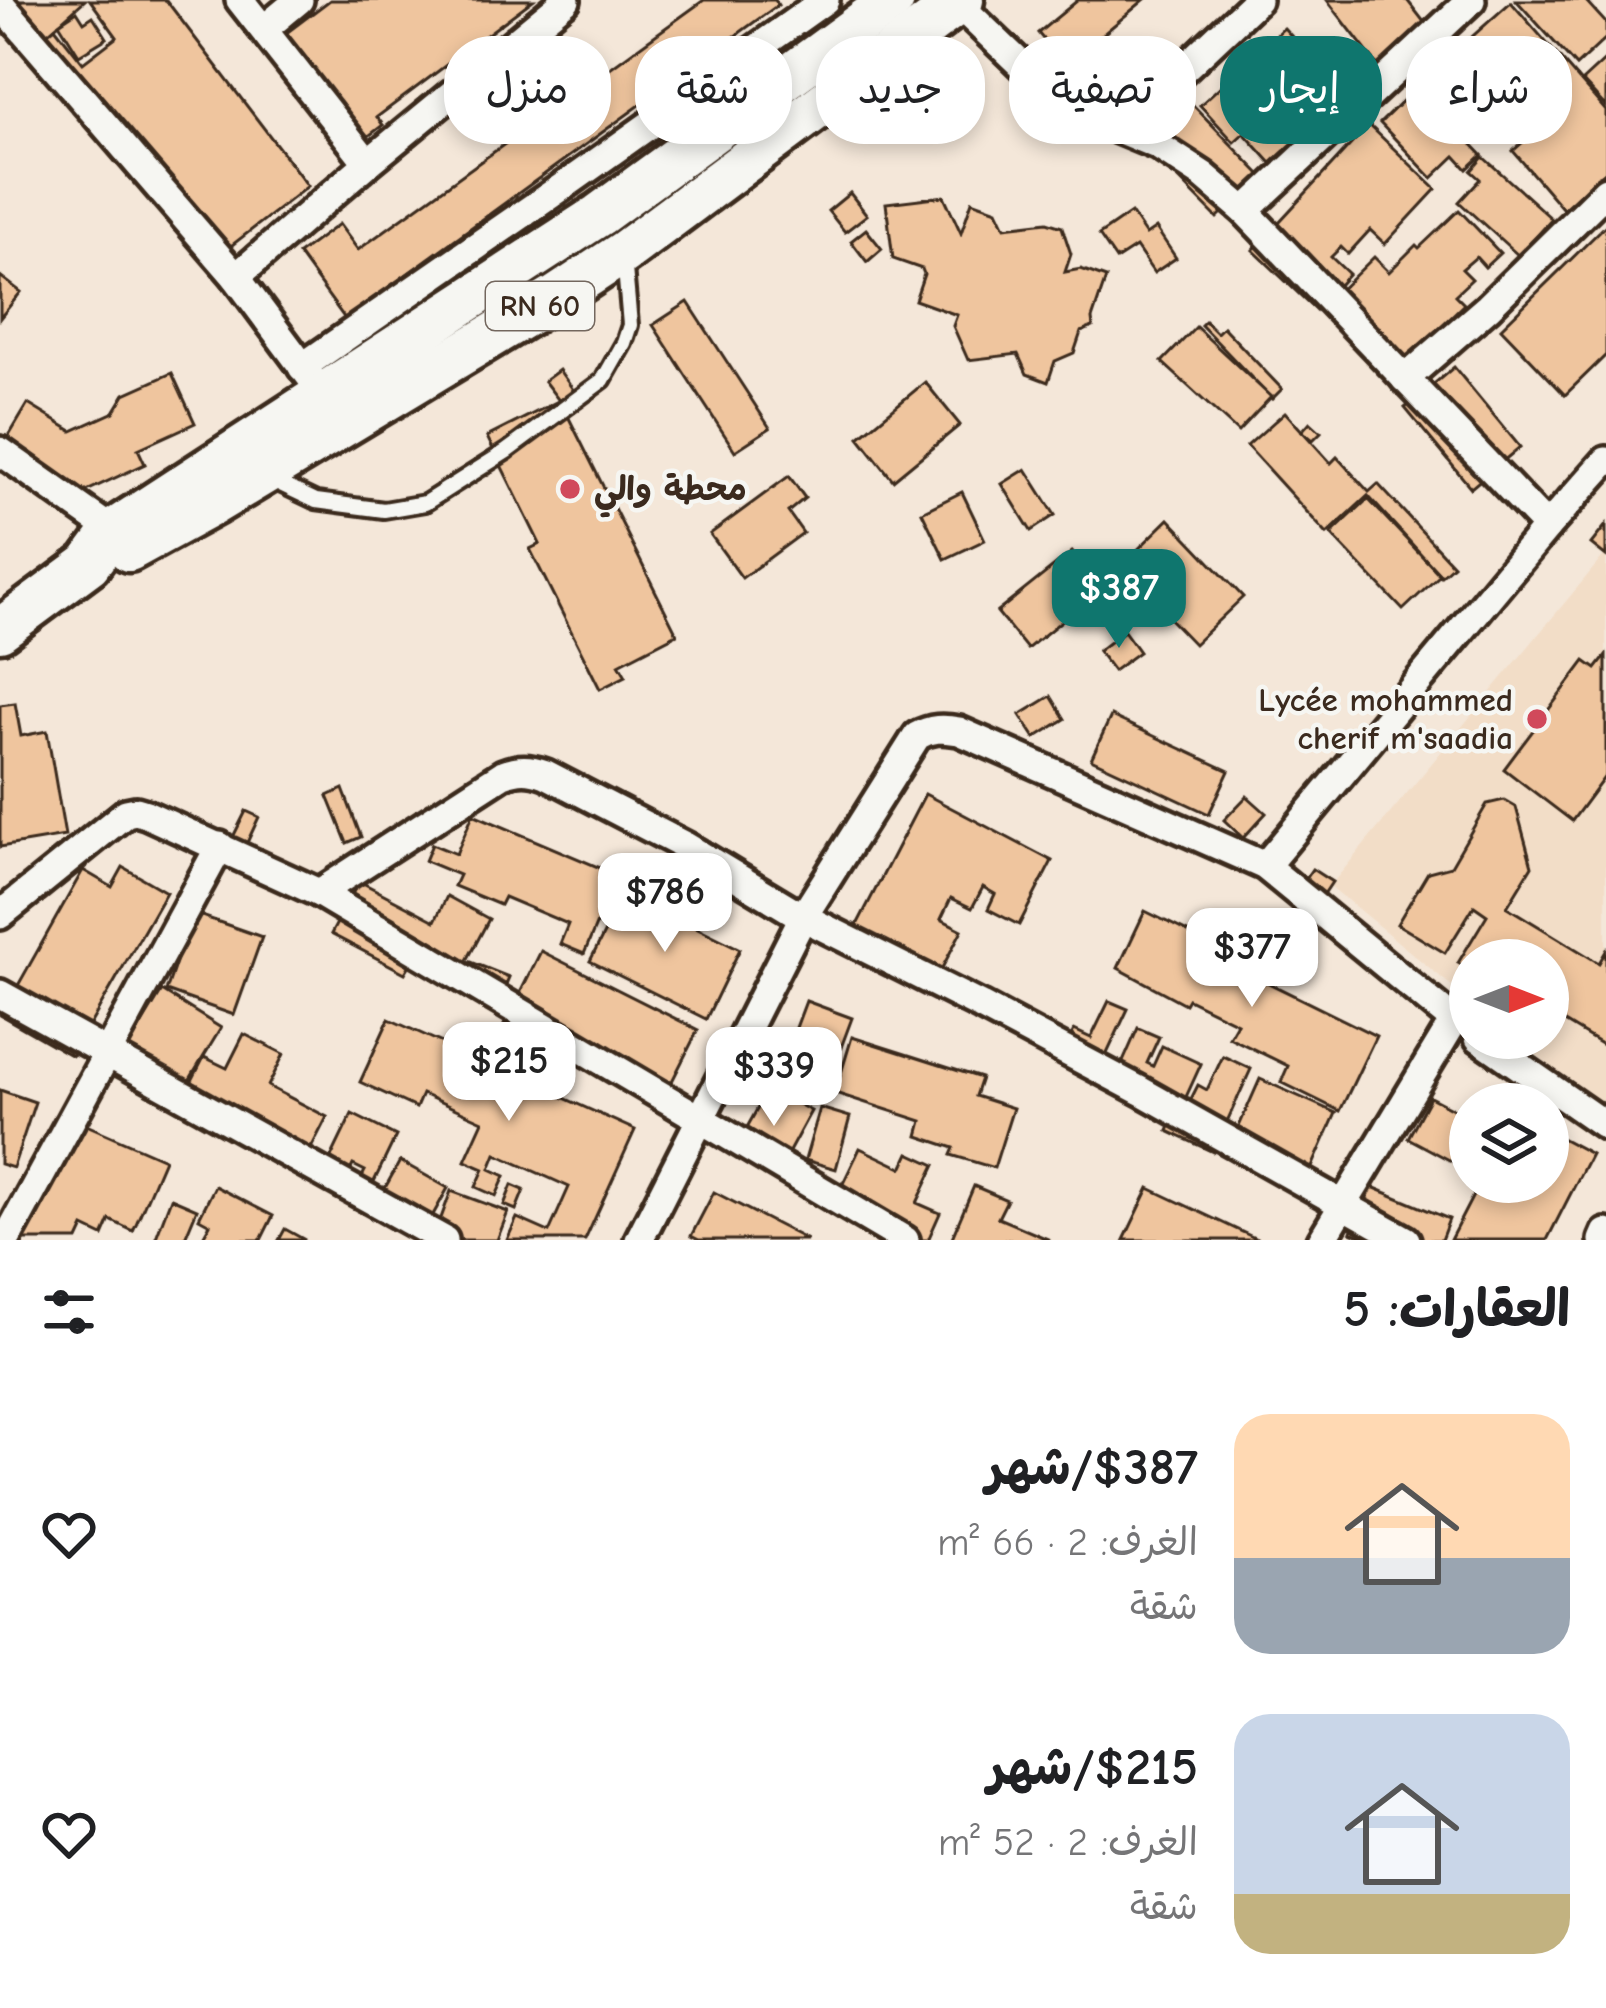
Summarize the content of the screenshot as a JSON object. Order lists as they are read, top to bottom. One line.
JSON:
{"streets":{"main road":["RN 60"]},"places":["محطة والي","Lycée mohammed cherif m'saadia"],"north":"right","page":{"chip":["شراء","إيجار","تصفية","جديد","شقة","منزل"],"price":["$387","$786","$377","$215","$339"],"heading":"العقارات: 5","list":[{"name":"$387/شهر","note":"الغرف: 2 · 66 m² · شقة"},{"name":"$215/شهر","note":"الغرف: 2 · 52 m² · شقة"}]}}
